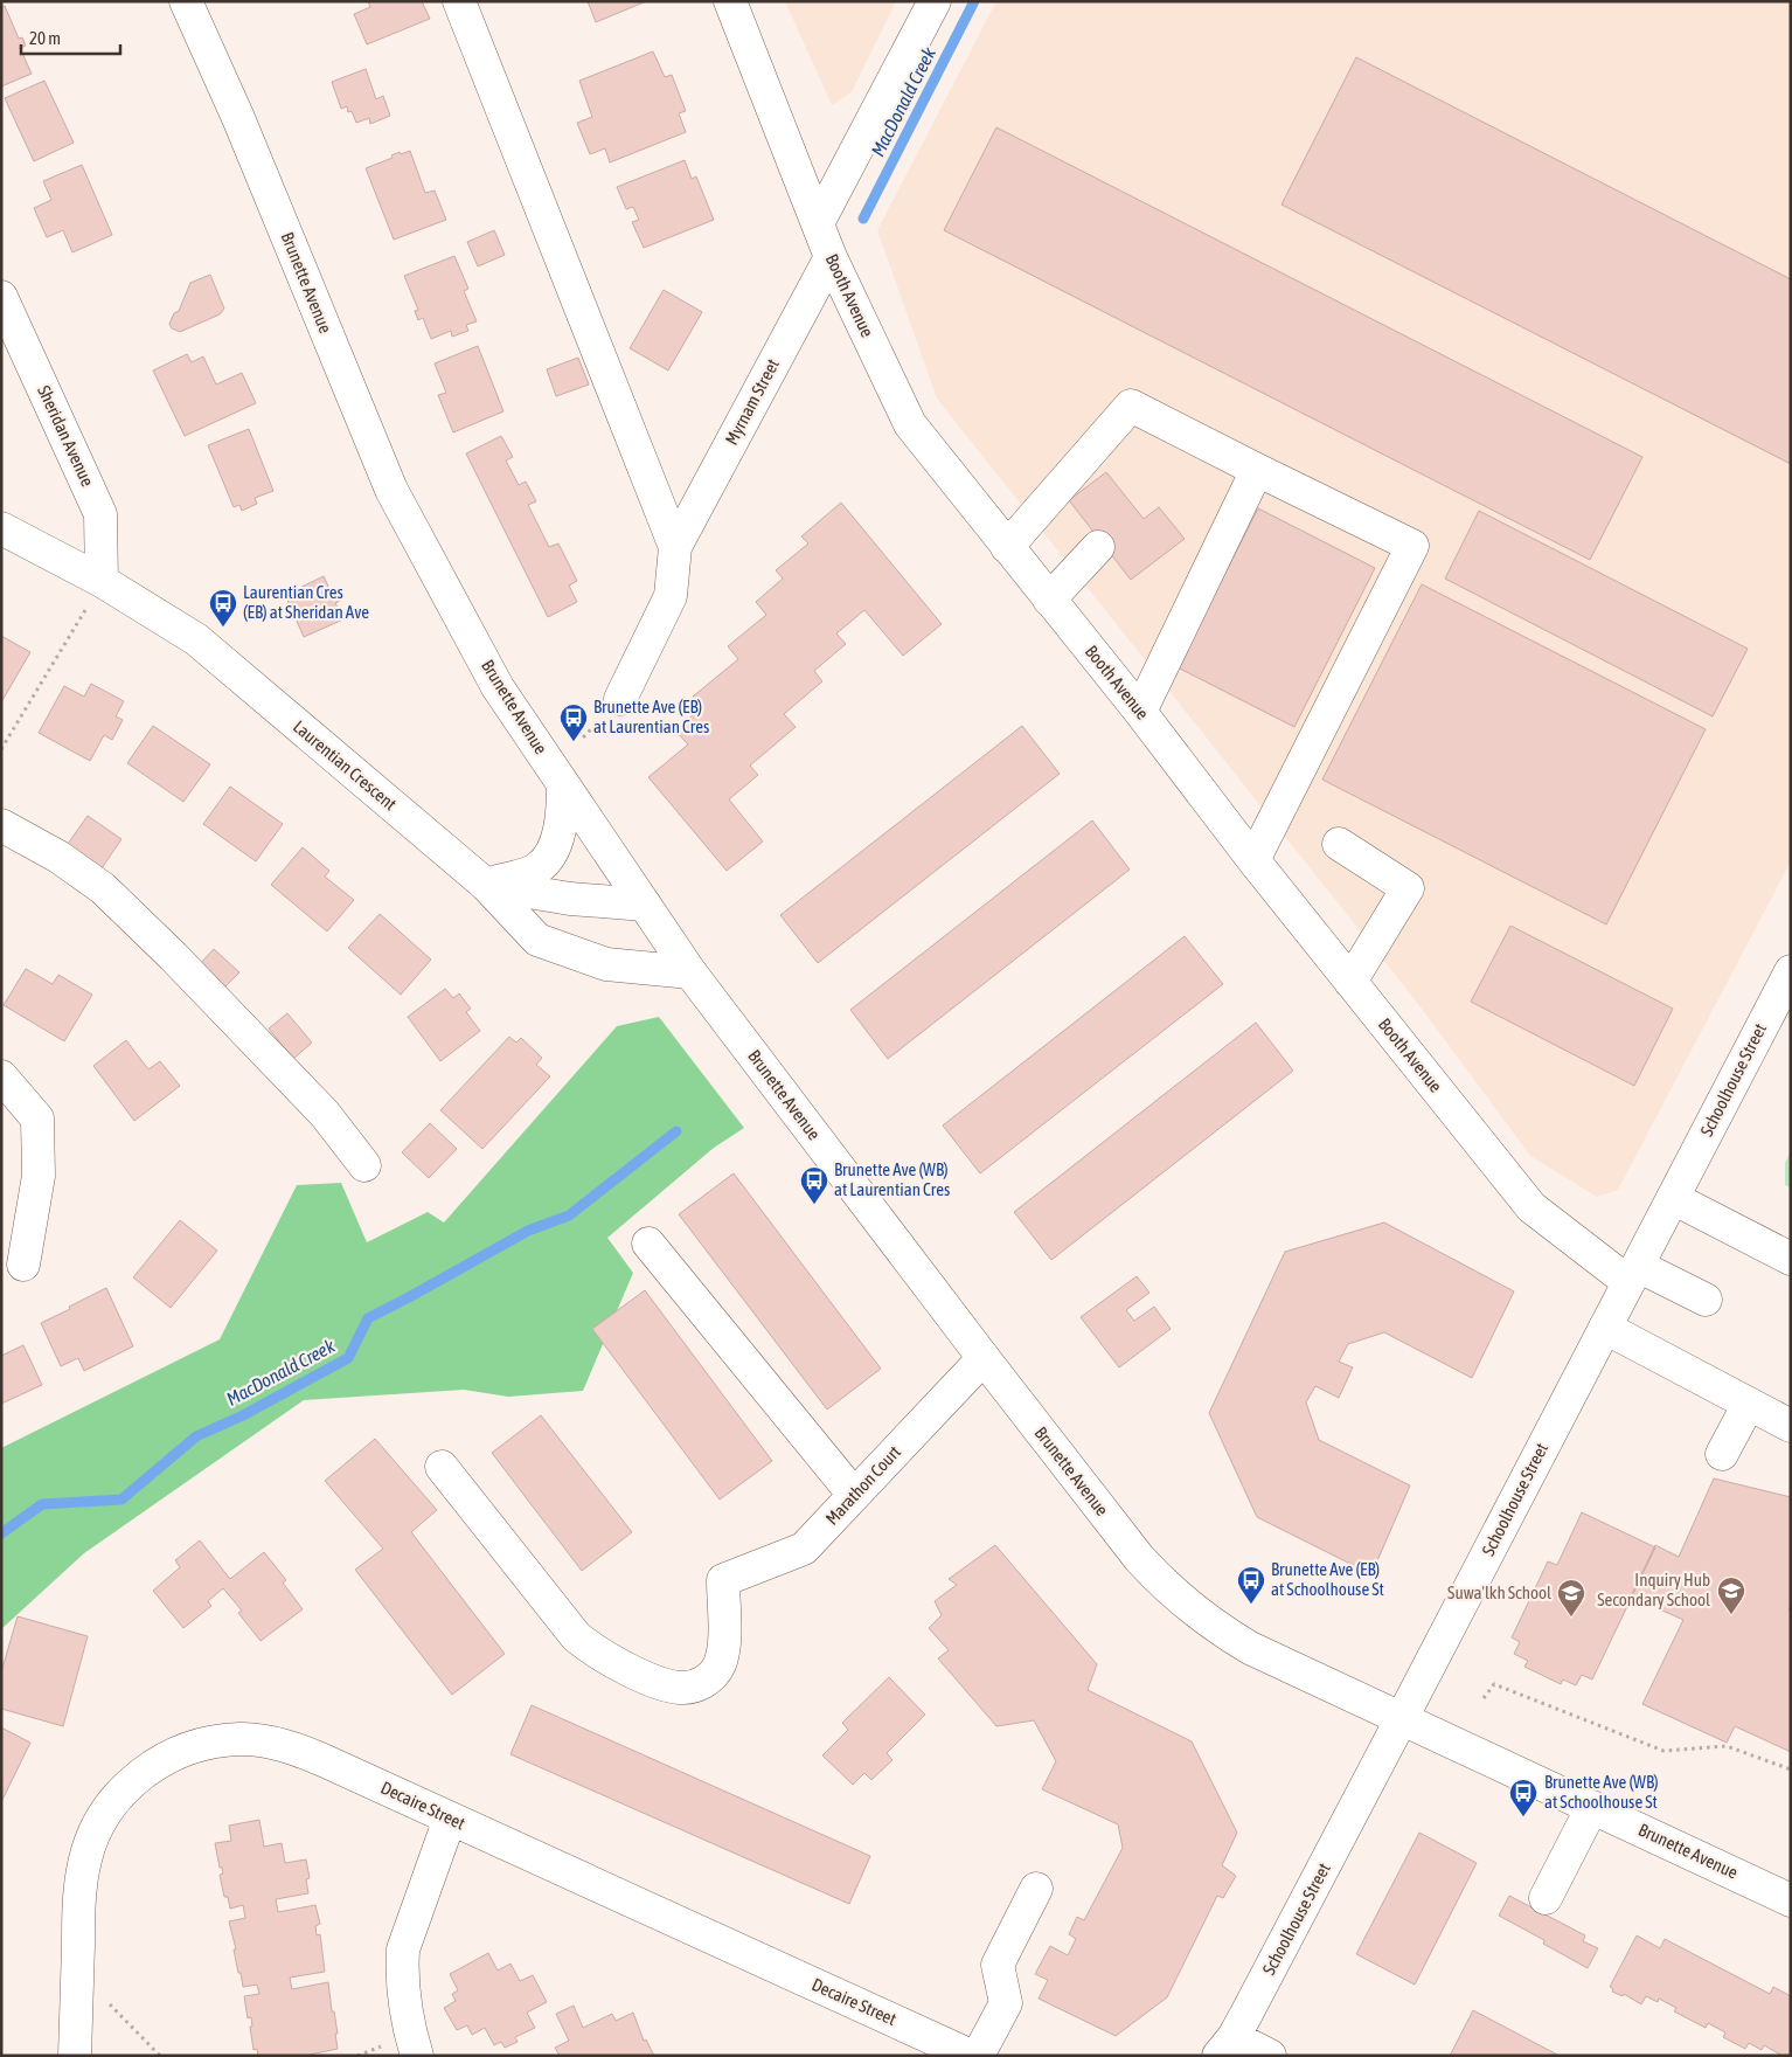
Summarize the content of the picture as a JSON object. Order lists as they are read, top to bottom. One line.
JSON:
{"streets":{"street":["Brunette Avenue","Booth Avenue","Myrnam Street","Sheridan Avenue","Laurentian Crescent","Schoolhouse Street","Marathon Court","Decaire Street"]},"crossings":[["Brunette Avenue","Laurentian Crescent"],["Brunette Avenue","Schoolhouse Street"],["Brunette Avenue","Marathon Court"],["Booth Avenue","Myrnam Street"],["Booth Avenue","Schoolhouse Street"],["Sheridan Avenue","Laurentian Crescent"]],"water":["MacDonald Creek"],"places":{"bus stop":["Laurentian Cres (EB) at Sheridan Ave","Brunette Ave (EB) at Laurentian Cres","Brunette Ave (WB) at Laurentian Cres","Brunette Ave (EB) at Schoolhouse St","Brunette Ave (WB) at Schoolhouse St"],"school or university":["Inquiry Hub Secondary School","Suwa'lkh School"]},"scale_bar":"20 m"}
